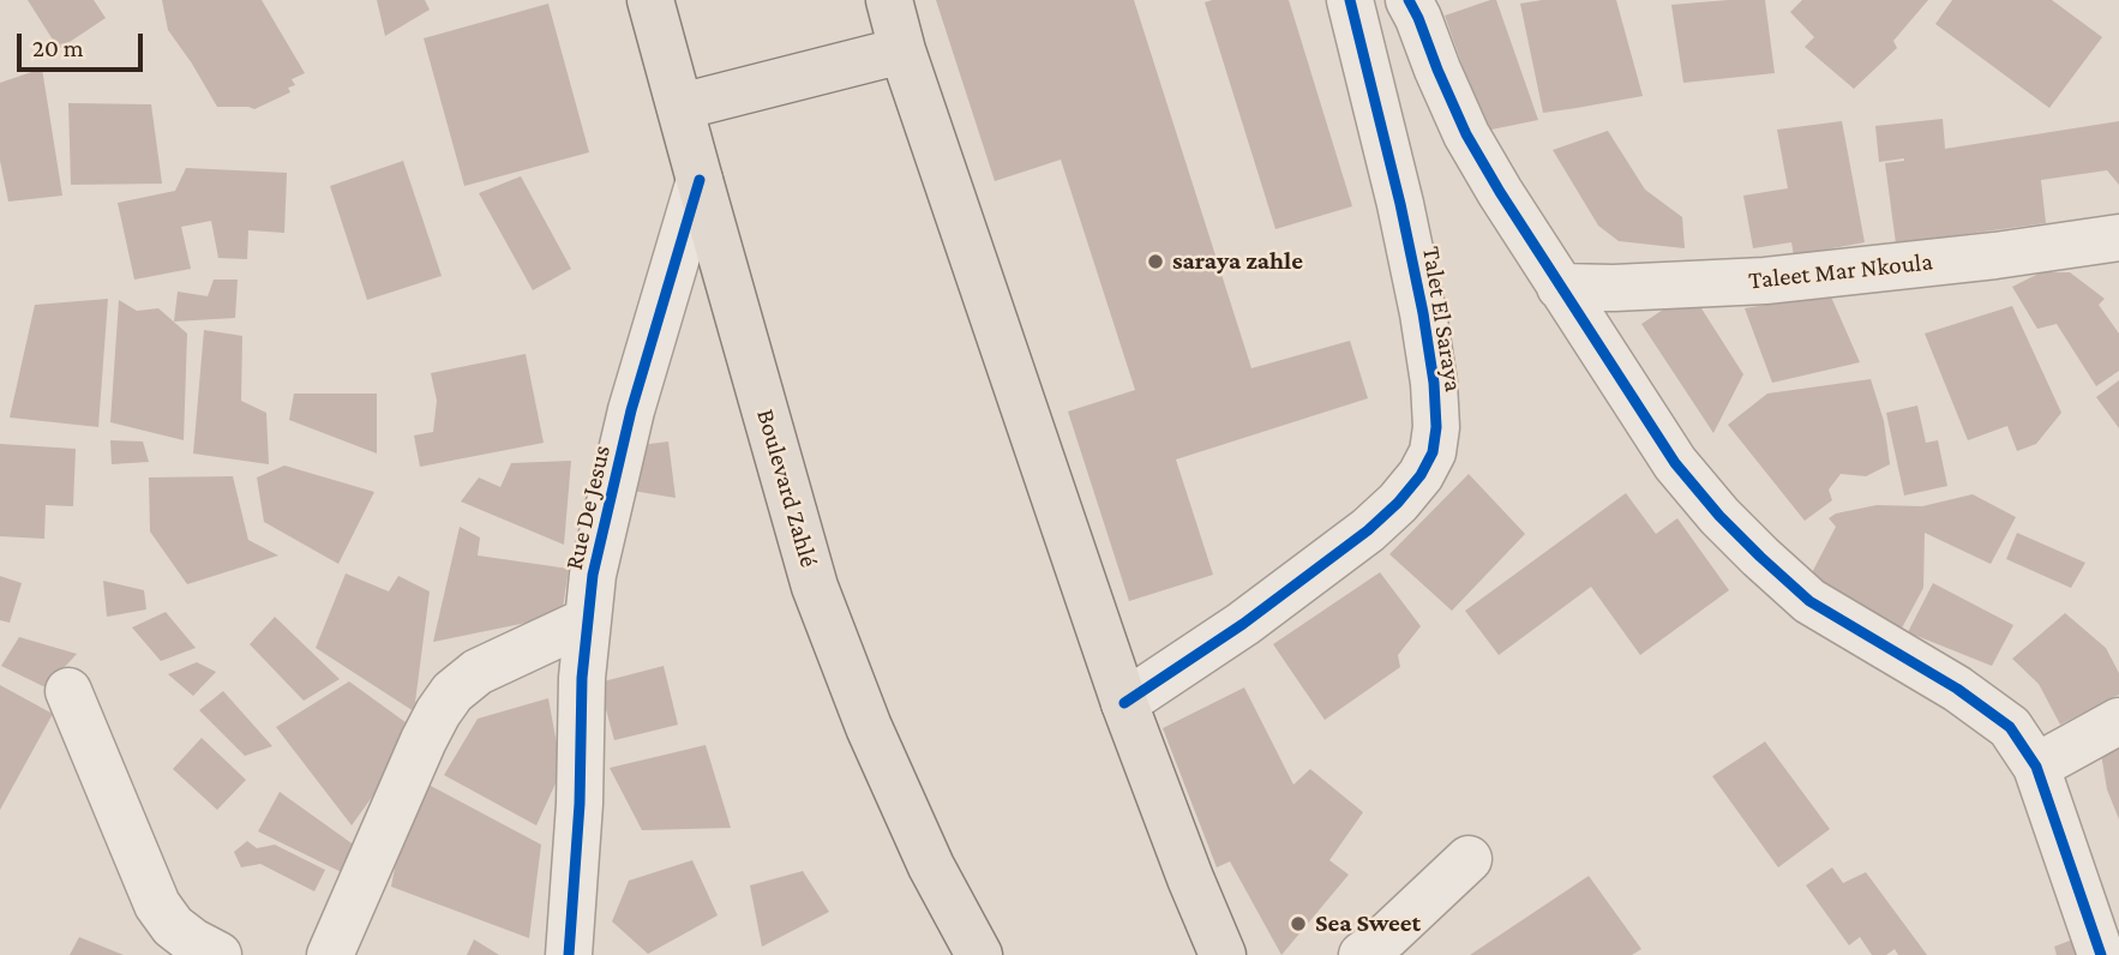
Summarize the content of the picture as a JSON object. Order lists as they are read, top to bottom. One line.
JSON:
{"streets":{"main road":["Boulevard Zahlé"],"street":["Taleet Mar Nkoula","Talet El Saraya","Rue De Jesus"]},"crossings":[["Boulevard Zahlé","Rue De Jesus"]],"places":["saraya zahle","Sea Sweet"],"scale_bar":"20 m"}
